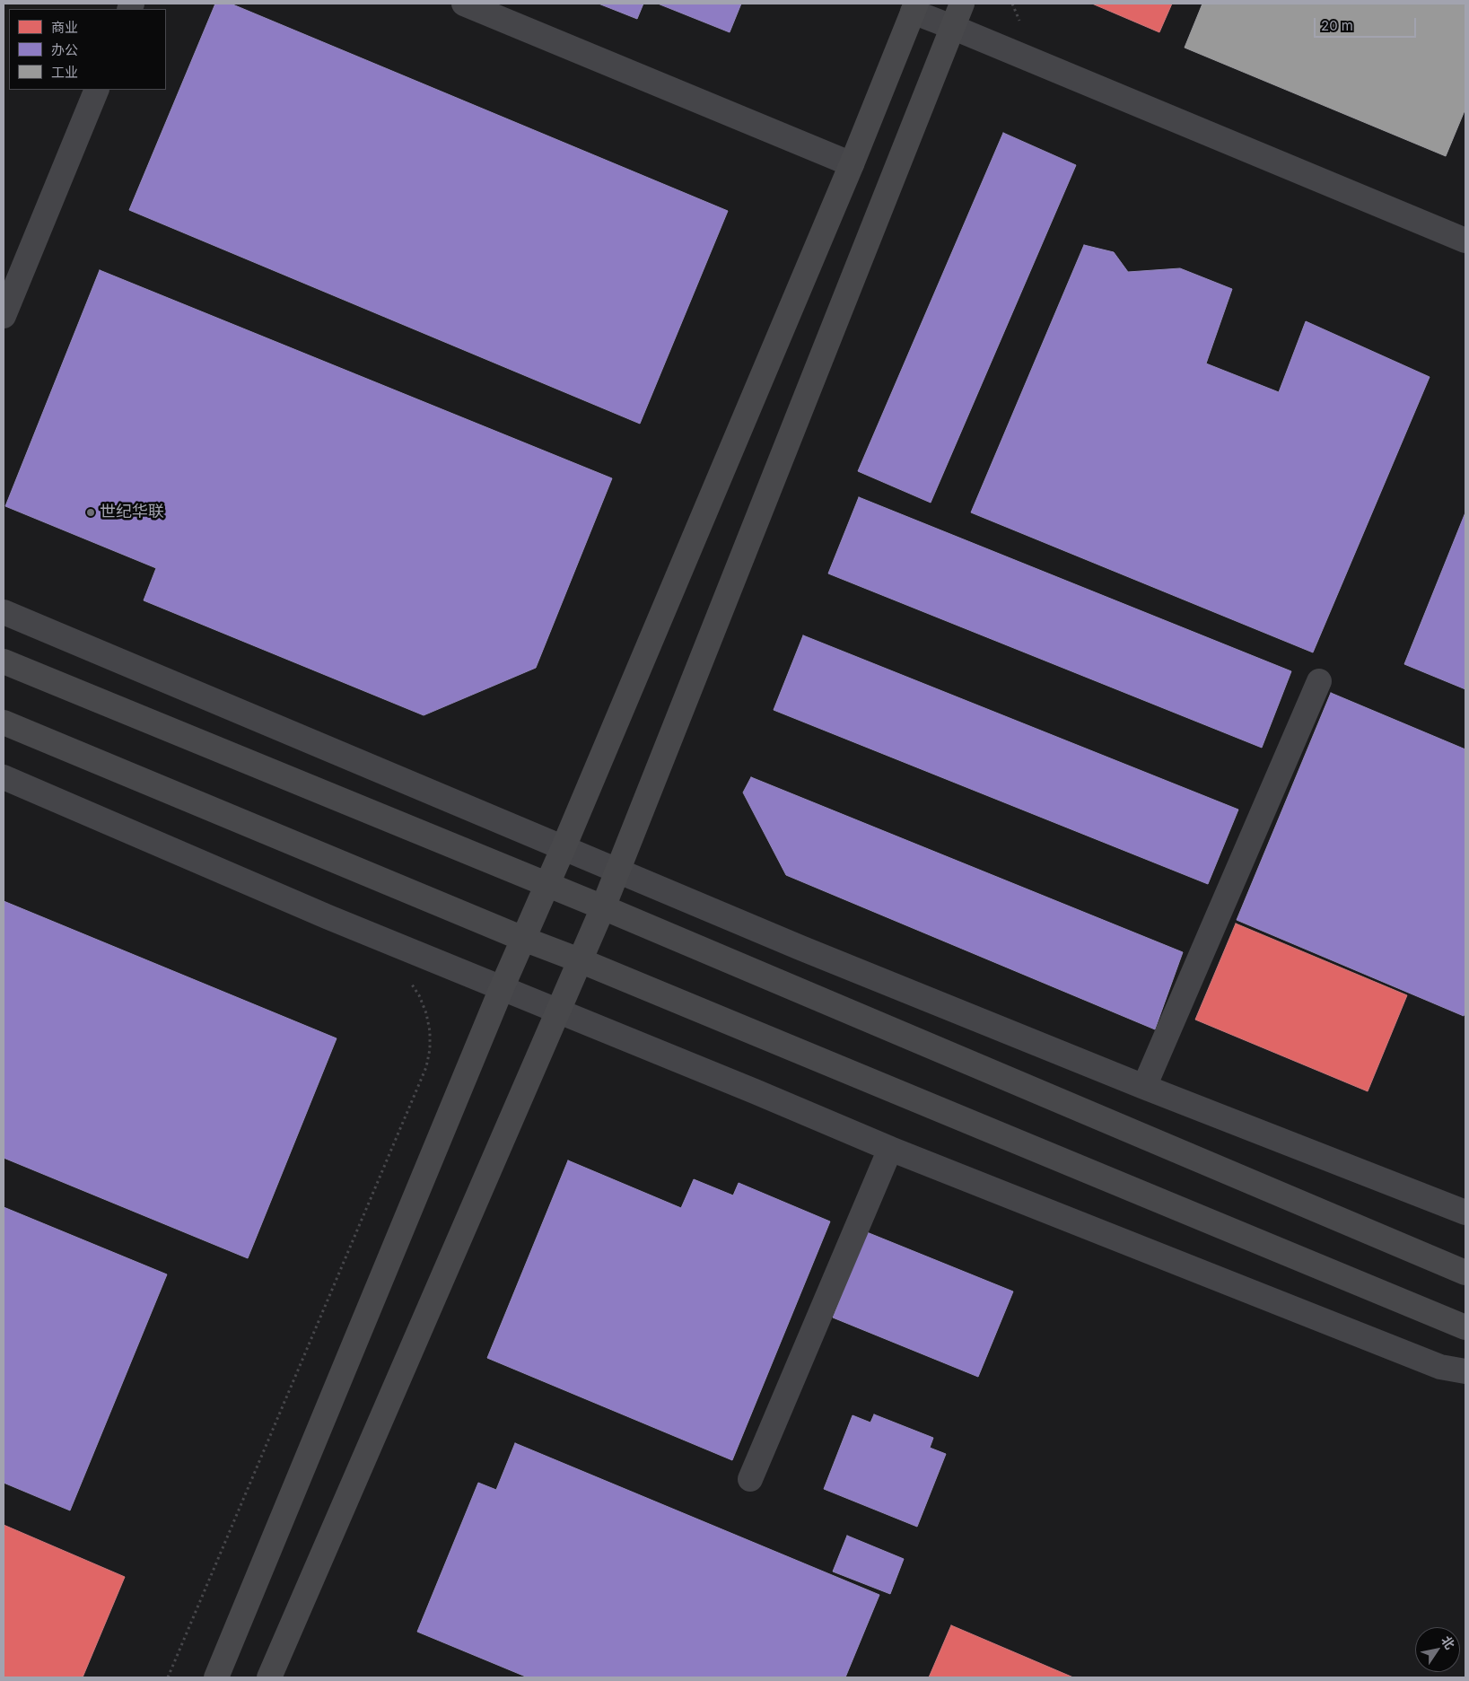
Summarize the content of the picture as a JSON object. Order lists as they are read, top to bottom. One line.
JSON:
{"places":["世纪华联"],"legend":["商业","办公","工业"],"scale_bar":"20 m","north":"top right"}
